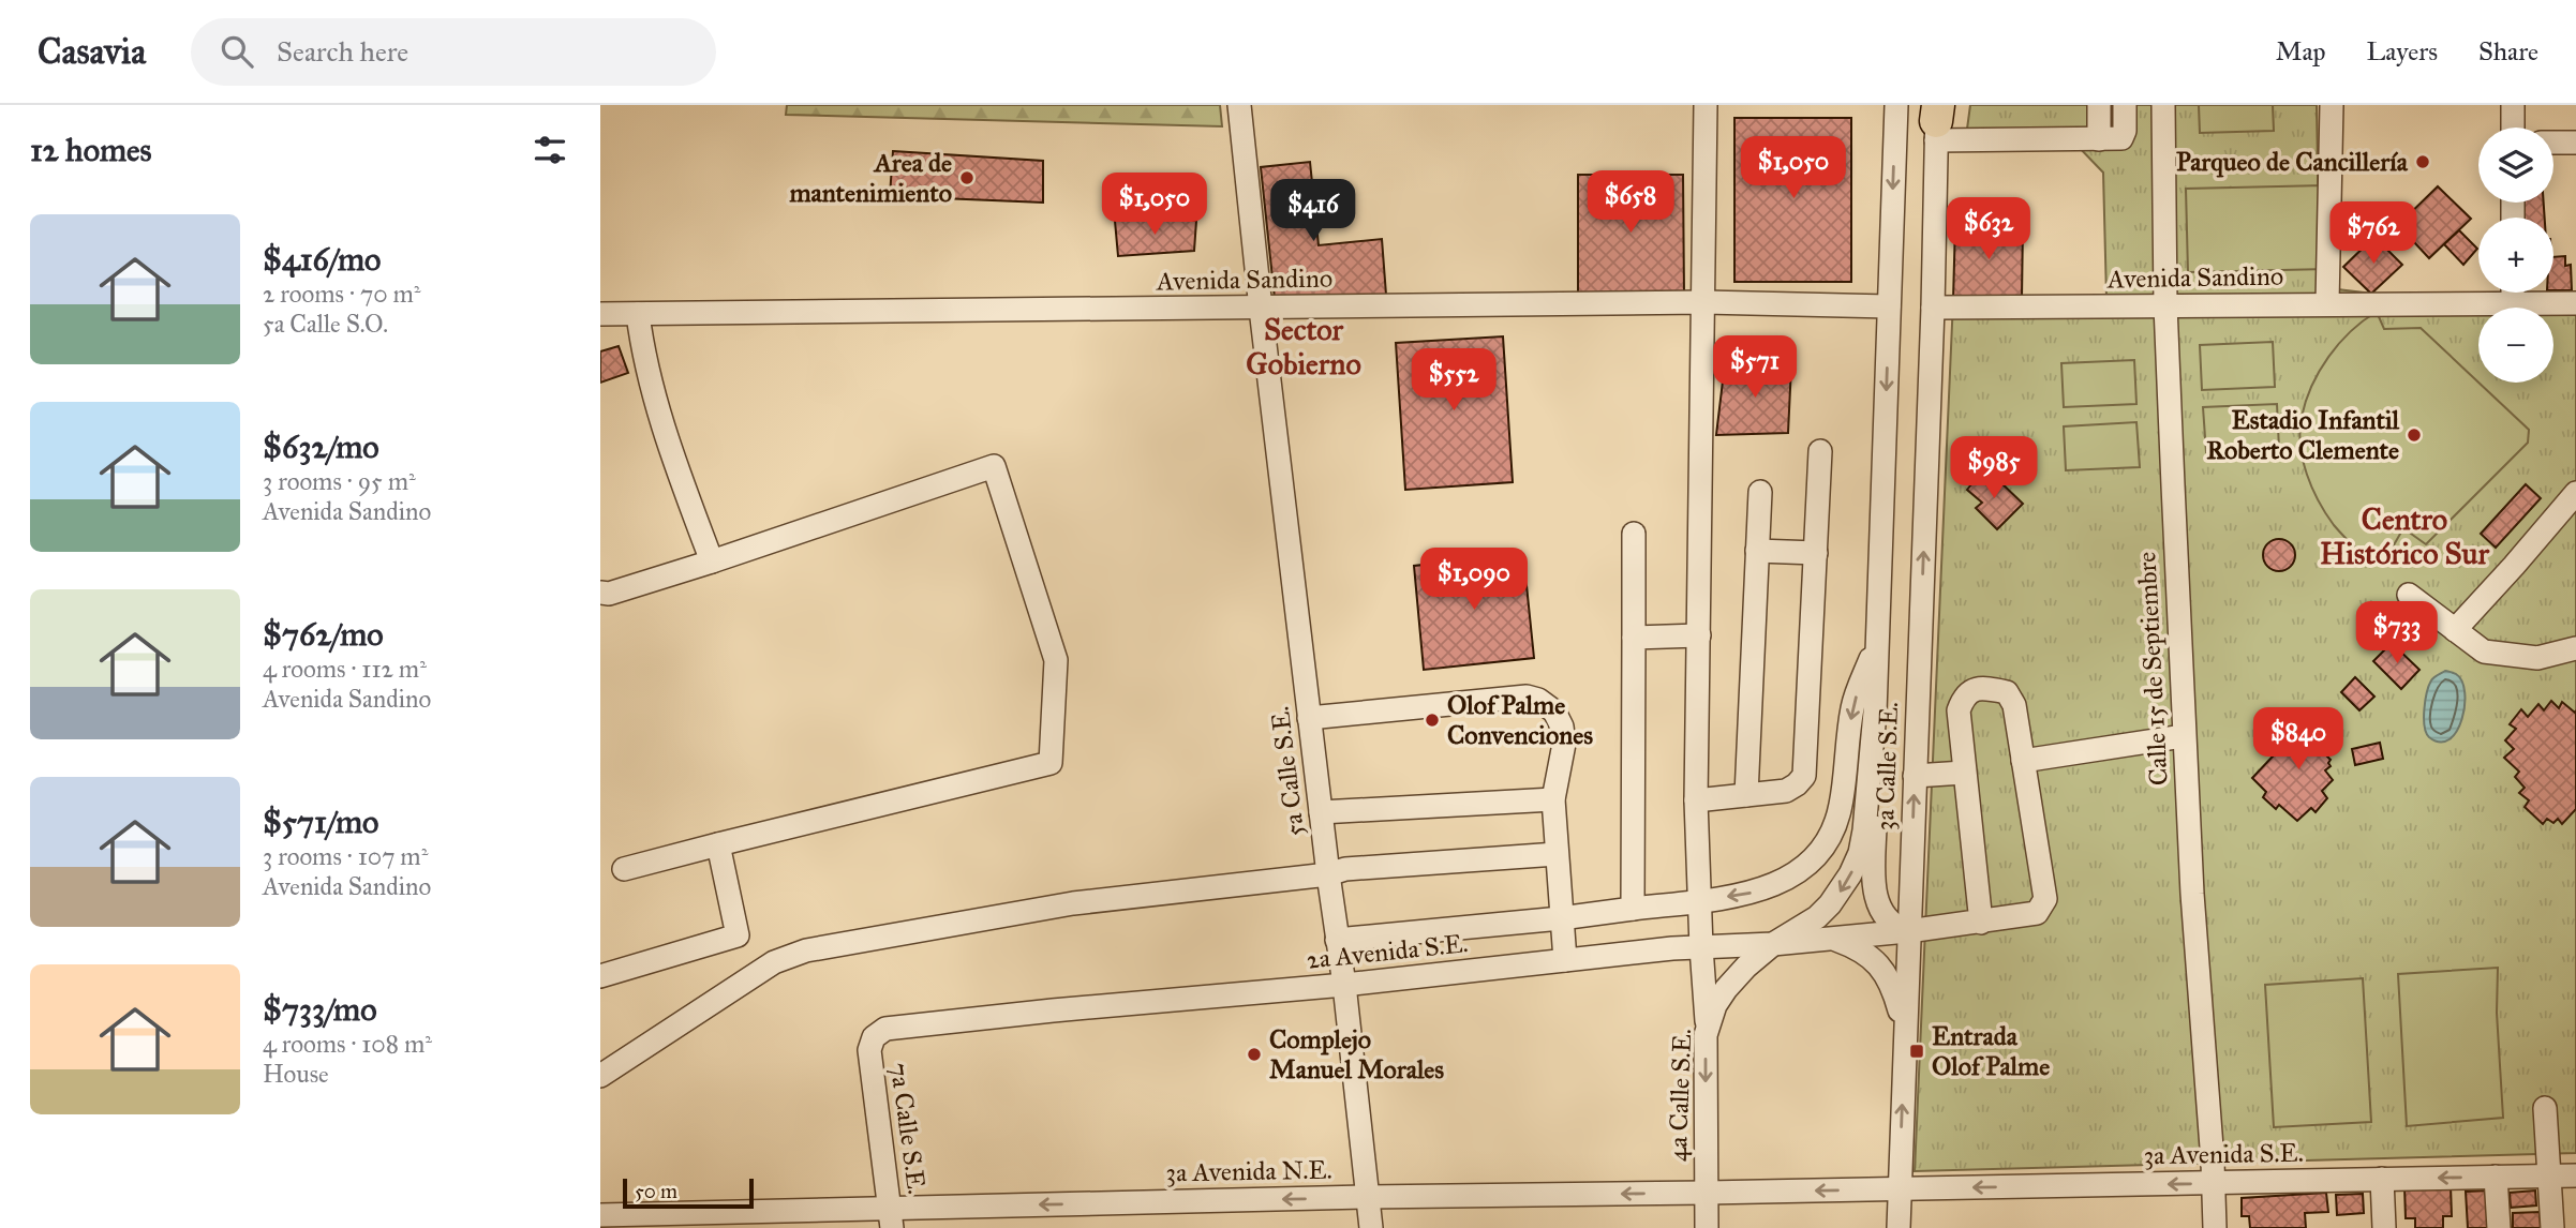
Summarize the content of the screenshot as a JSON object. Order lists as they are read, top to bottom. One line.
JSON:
{"streets":{"street":["Avenida Sandino","Calle 15 de Septiembre","3a Calle S.E.","5a Calle S.E.","2a Avenida S.E.","4a Calle S.E.","7a Calle S.E.","3a Avenida S.E.","3a Avenida N.E."]},"crossings":[["Avenida Sandino","Calle 15 de Septiembre"],["Avenida Sandino","3a Calle S.E."],["Avenida Sandino","5a Calle S.E."],["Calle 15 de Septiembre","3a Avenida S.E."],["3a Calle S.E.","2a Avenida S.E."],["3a Calle S.E.","4a Calle S.E."],["3a Calle S.E.","3a Avenida S.E."],["3a Calle S.E.","3a Avenida N.E."],["5a Calle S.E.","2a Avenida S.E."],["5a Calle S.E.","3a Avenida N.E."],["2a Avenida S.E.","4a Calle S.E."],["2a Avenida S.E.","7a Calle S.E."],["2a Avenida S.E.","3a Avenida S.E."],["2a Avenida S.E.","3a Avenida N.E."],["4a Calle S.E.","3a Avenida S.E."],["4a Calle S.E.","3a Avenida N.E."],["7a Calle S.E.","3a Avenida N.E."],["3a Avenida S.E.","3a Avenida N.E."]],"one_way":["4a Calle S.E.","3a Avenida S.E.","3a Avenida N.E."],"districts":["Sector Gobierno","Centro Histórico Sur"],"places":{"other":["Parqueo de Cancillería","Area de mantenimiento","Estadio Infantil Roberto Clemente","Olof Palme Convenciones","Complejo Manuel Morales"],"transit":["Entrada Olof Palme"]},"scale_bar":"50 m","page":{"header":"Casavia","search":"Search here","nav":["Map","Layers","Share"],"heading":"12 homes","map_buttons":["+","−"],"price":["$1,050","$658","$1,050","$416","$632","$762","$571","$552","$985","$1,090","$733","$840"],"list":[{"name":"$416/mo","note":"2 rooms · 70 m² · 5a Calle S.O."},{"name":"$632/mo","note":"3 rooms · 95 m² · Avenida Sandino"},{"name":"$762/mo","note":"4 rooms · 112 m² · Avenida Sandino"},{"name":"$571/mo","note":"3 rooms · 107 m² · Avenida Sandino"},{"name":"$733/mo","note":"4 rooms · 108 m² · House"}],"scale":"50 m"}}
